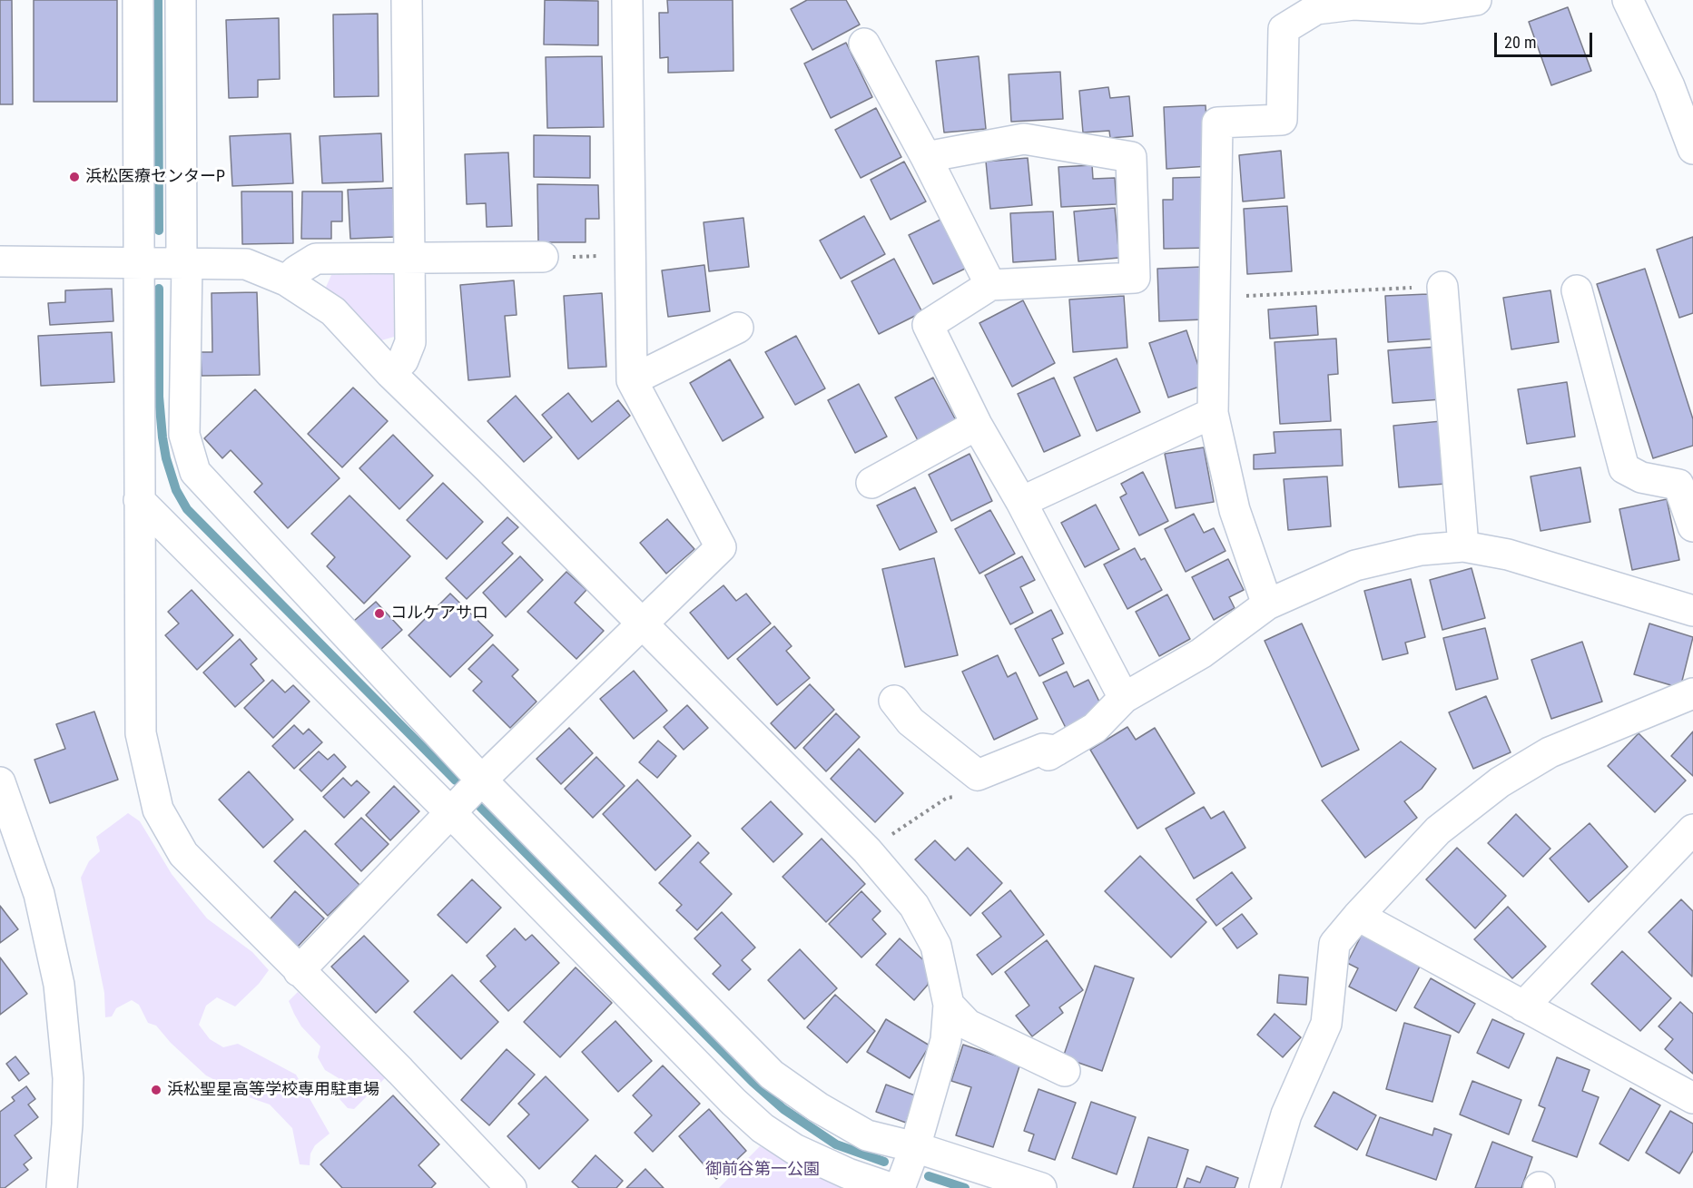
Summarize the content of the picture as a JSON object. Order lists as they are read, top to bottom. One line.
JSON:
{"parks":["御前谷第一公園"],"places":["浜松医療センターP","コルケアサロ","浜松聖星高等学校専用駐車場"],"scale_bar":"20 m"}
